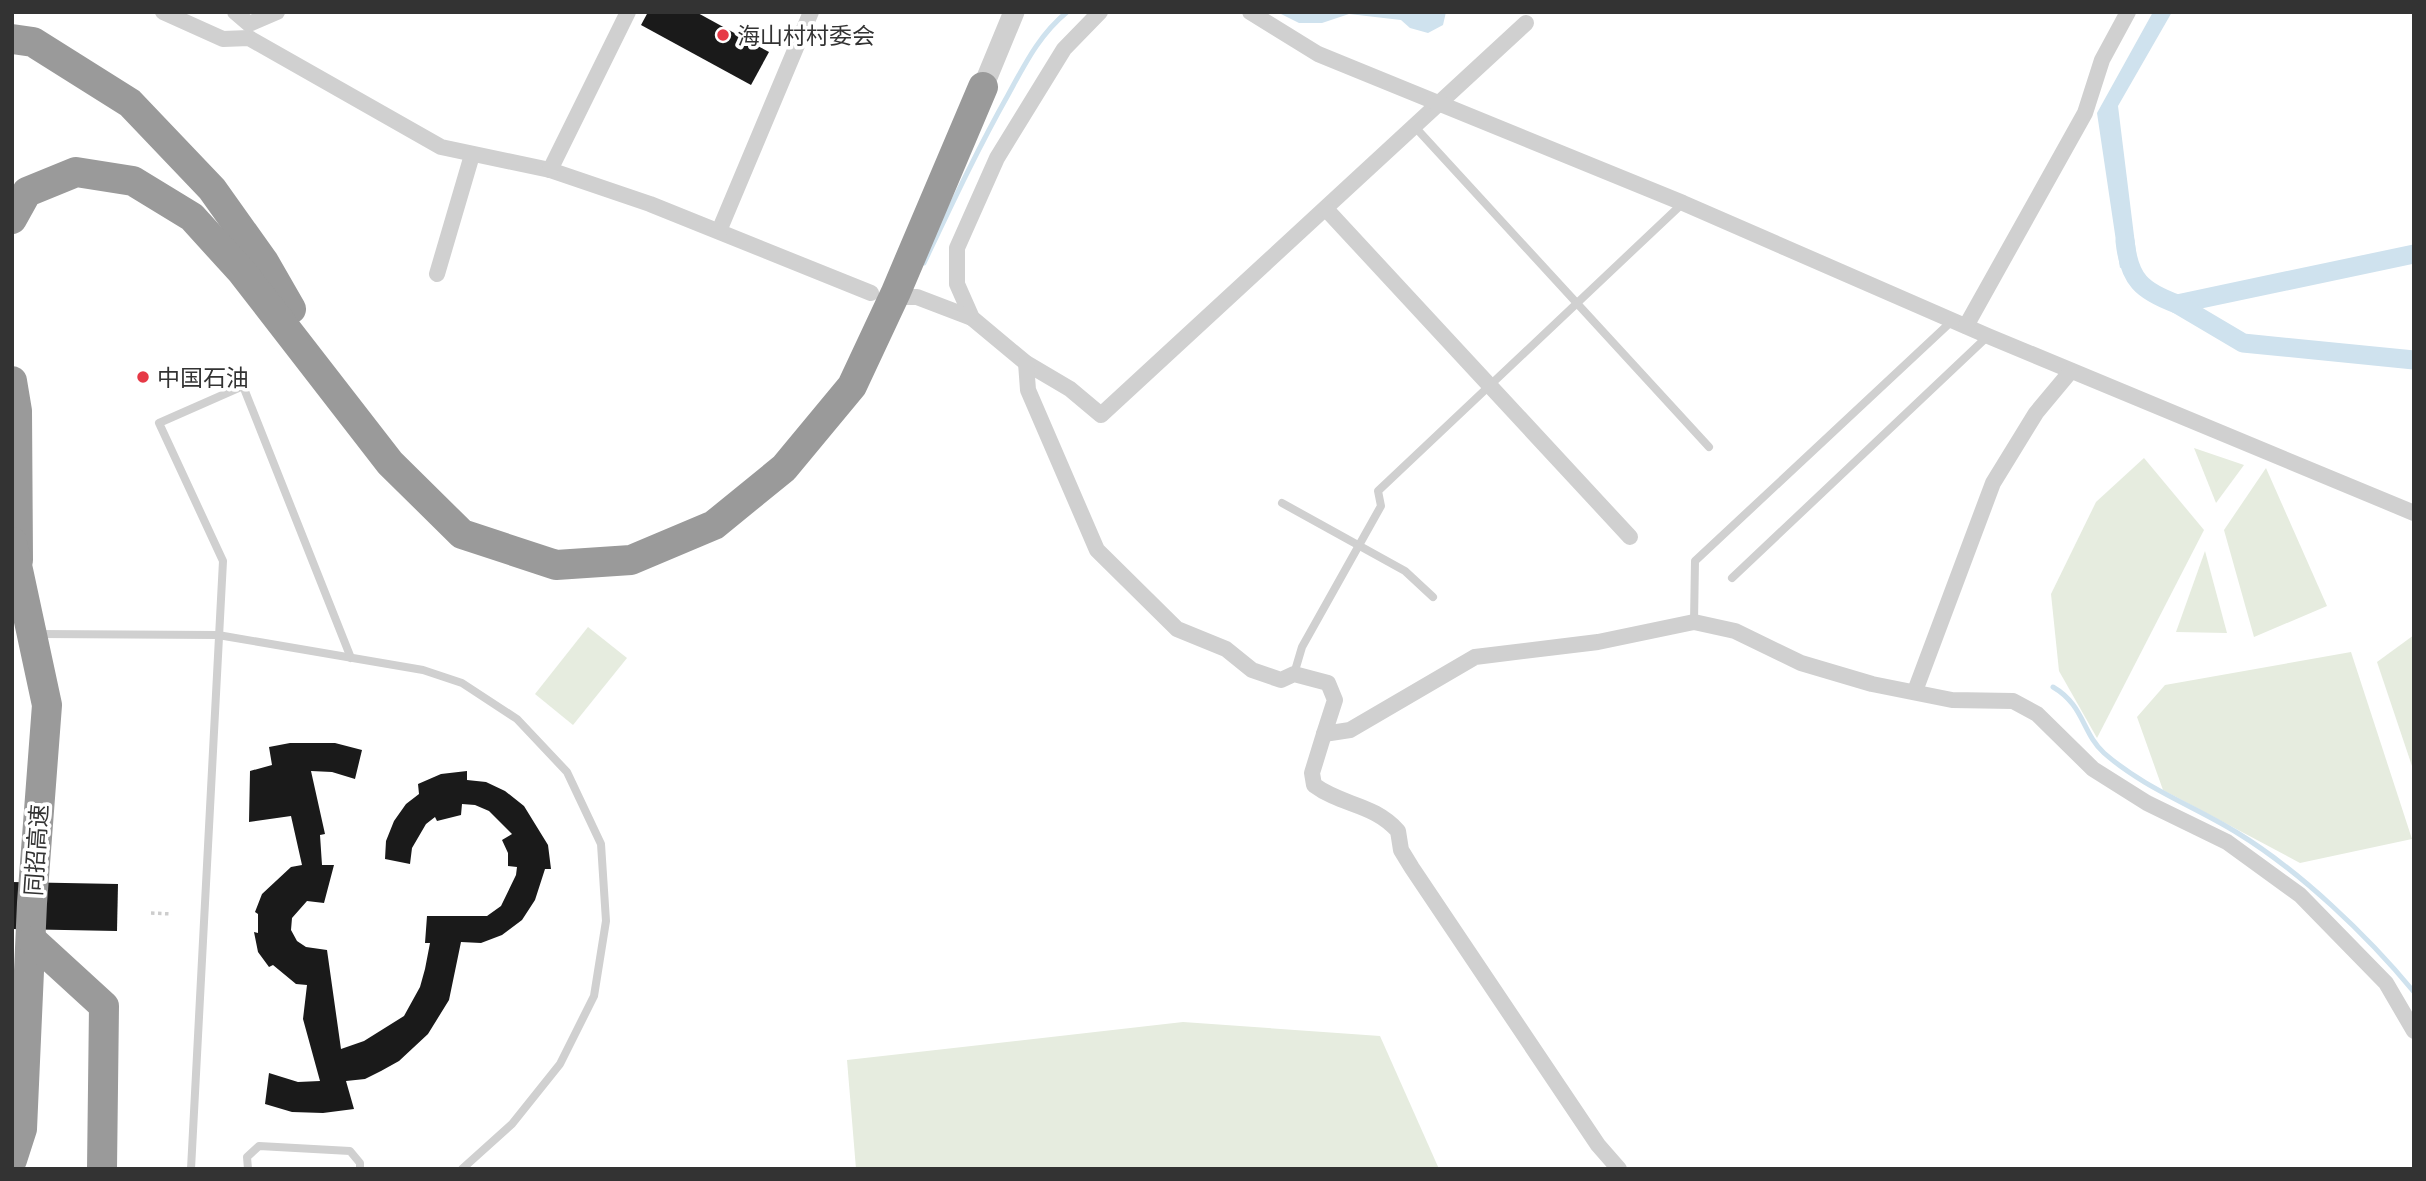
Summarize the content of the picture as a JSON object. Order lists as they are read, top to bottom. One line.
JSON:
{"streets":{"highway":["同招高速"]},"places":["海山村村委会","中国石油"]}
